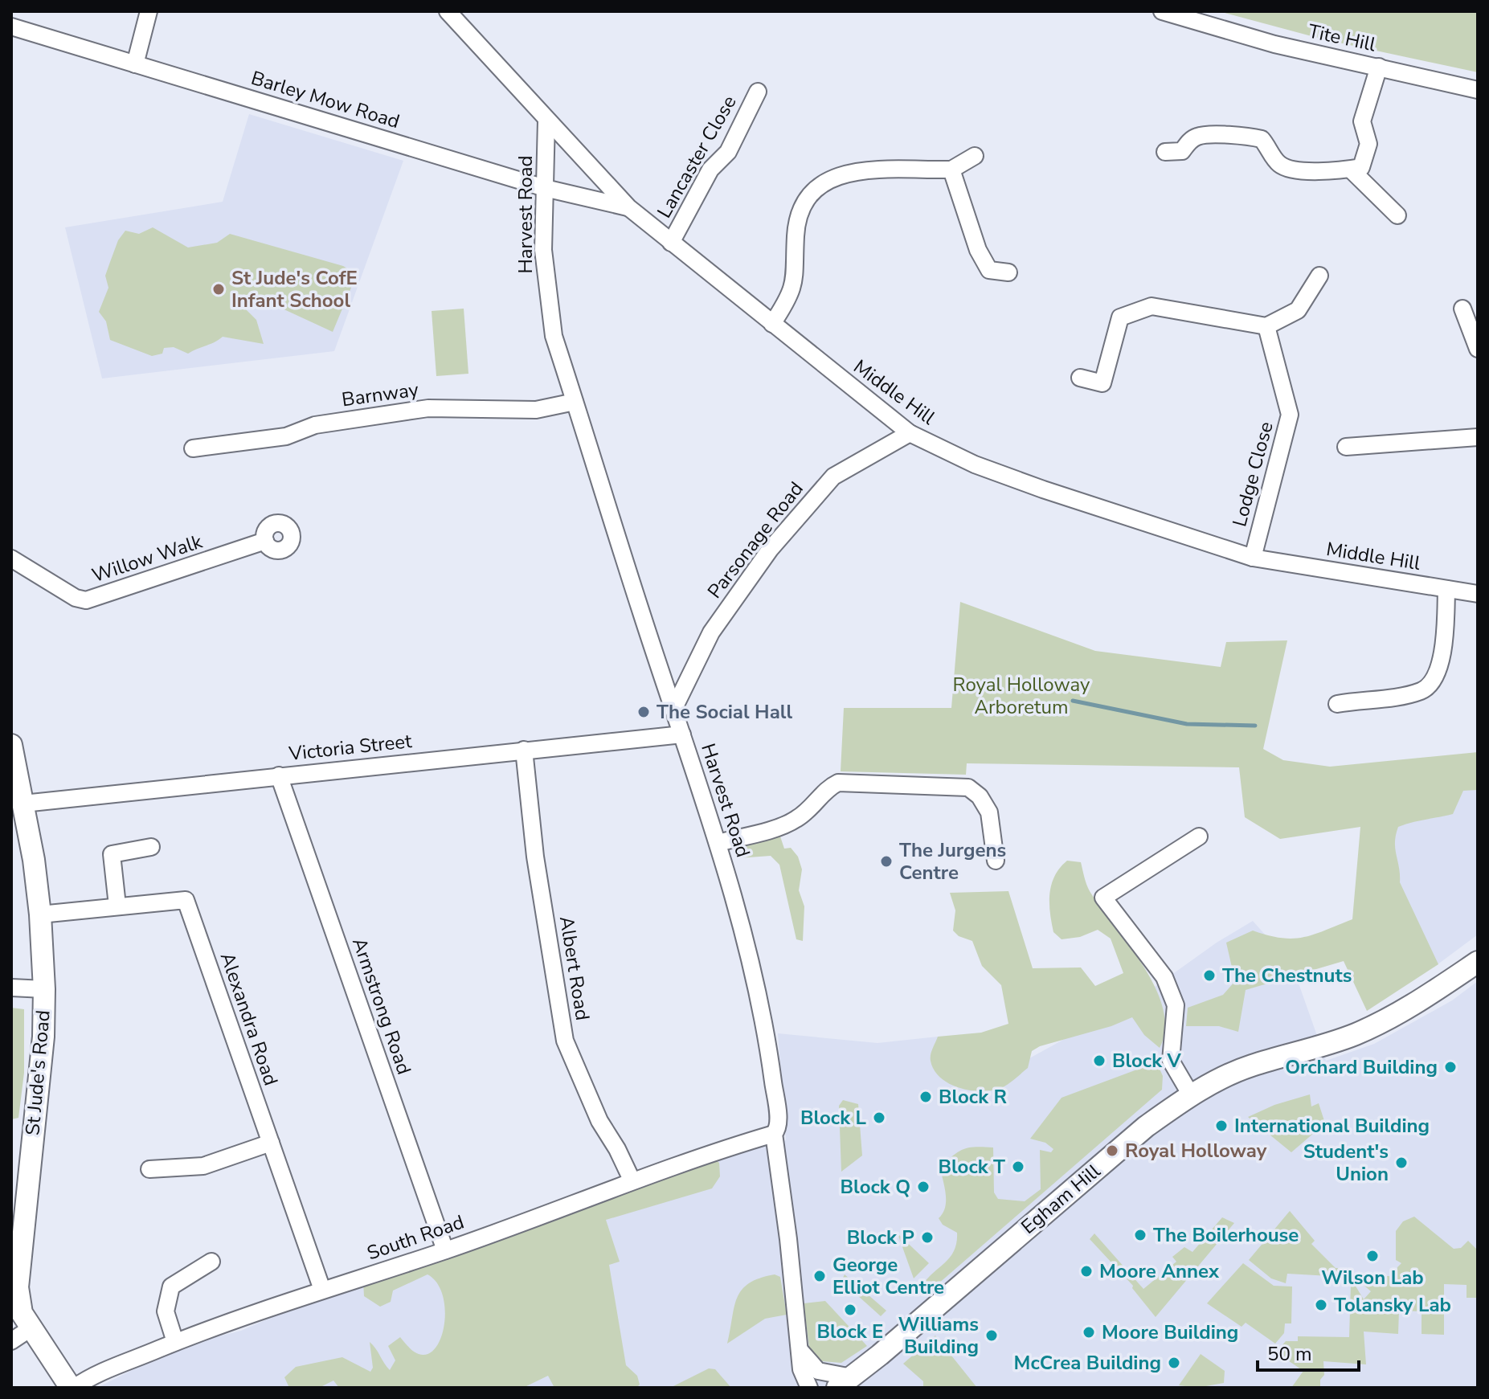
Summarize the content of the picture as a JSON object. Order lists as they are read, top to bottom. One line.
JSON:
{"streets":{"main road":["St Jude's Road","Egham Hill"],"street":["Tite Hill","Barley Mow Road","Lancaster Close","Harvest Road","Middle Hill","Barnway","Lodge Close","Parsonage Road","Willow Walk","Victoria Street","Albert Road","Armstrong Road","Alexandra Road","South Road"]},"crossings":[["Barley Mow Road","Harvest Road"],["Barley Mow Road","Middle Hill"],["Lancaster Close","Middle Hill"],["Harvest Road","Middle Hill"],["Harvest Road","Barnway"],["Harvest Road","Parsonage Road"],["Harvest Road","Victoria Street"],["Harvest Road","South Road"],["Middle Hill","Lodge Close"],["Middle Hill","Parsonage Road"],["Victoria Street","Albert Road"],["Victoria Street","Armstrong Road"],["Victoria Street","St Jude's Road"],["Albert Road","South Road"],["Armstrong Road","South Road"],["Alexandra Road","St Jude's Road"],["Alexandra Road","South Road"],["St Jude's Road","South Road"]],"parks":["Royal Holloway Arboretum"],"places":["St Jude's CofE Infant School","The Social Hall","The Jurgens Centre","The Chestnuts","Block V","Orchard Building","Block R","Block L","International Building","Royal Holloway","Student's Union","Block T","Block Q","The Boilerhouse","Block P","Wilson Lab","Moore Annex","George Elliot Centre","Tolansky Lab","Block E","Moore Building","Williams Building","McCrea Building"],"scale_bar":"50 m"}
